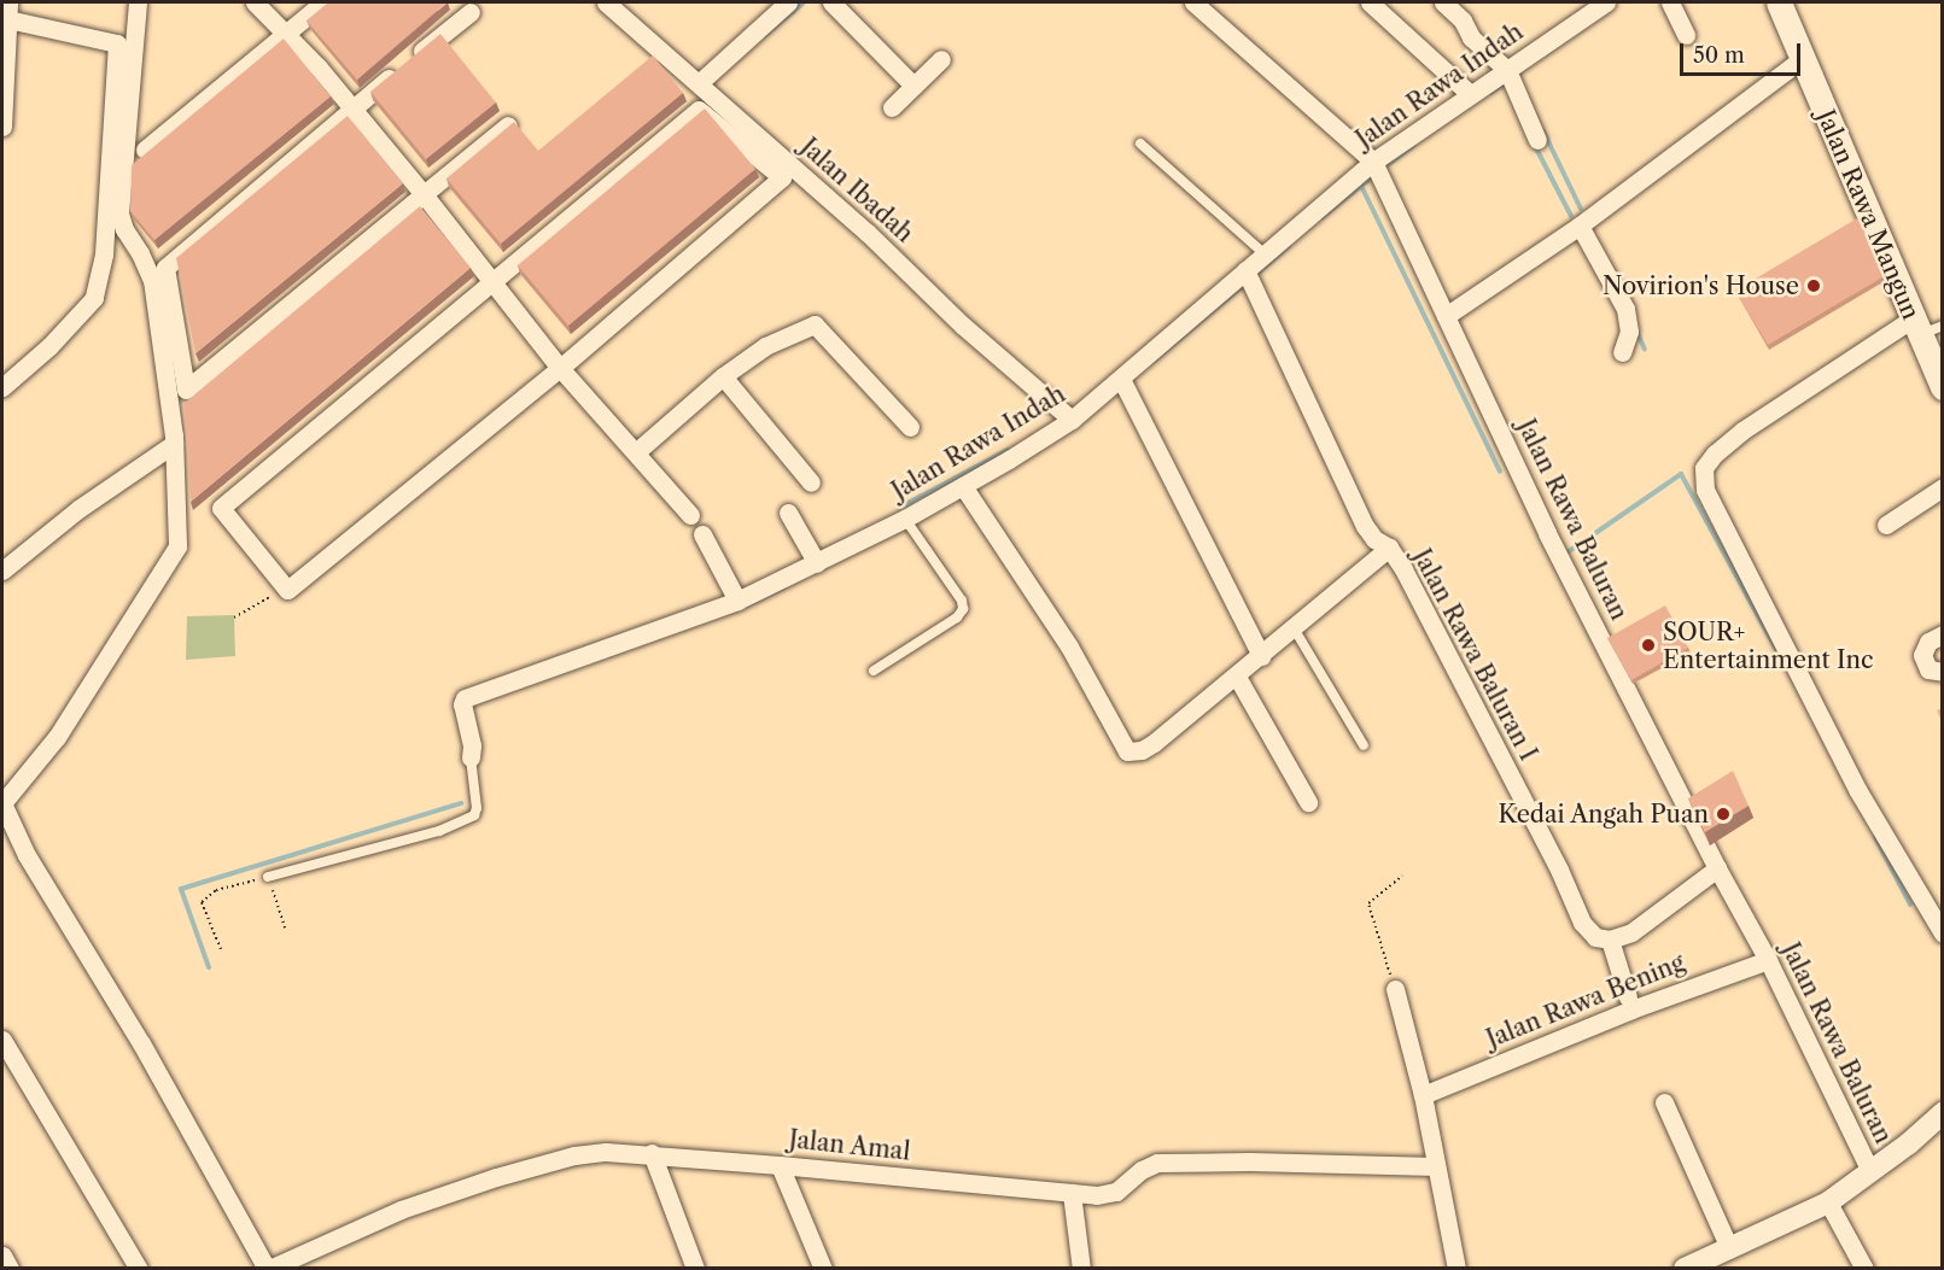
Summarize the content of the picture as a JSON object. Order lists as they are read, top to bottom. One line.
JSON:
{"streets":{"main road":["Jalan Rawa Mangun"],"street":["Jalan Rawa Indah","Jalan Ibadah","Jalan Rawa Baluran","Jalan Rawa Baluran I","Jalan Rawa Bening","Jalan Amal"]},"crossings":[["Jalan Rawa Indah","Jalan Ibadah"],["Jalan Rawa Indah","Jalan Rawa Baluran"],["Jalan Rawa Indah","Jalan Rawa Baluran I"],["Jalan Rawa Baluran","Jalan Rawa Bening"]],"places":["Novirion's House","SOUR+ Entertainment Inc","Kedai Angah Puan"],"scale_bar":"50 m"}
